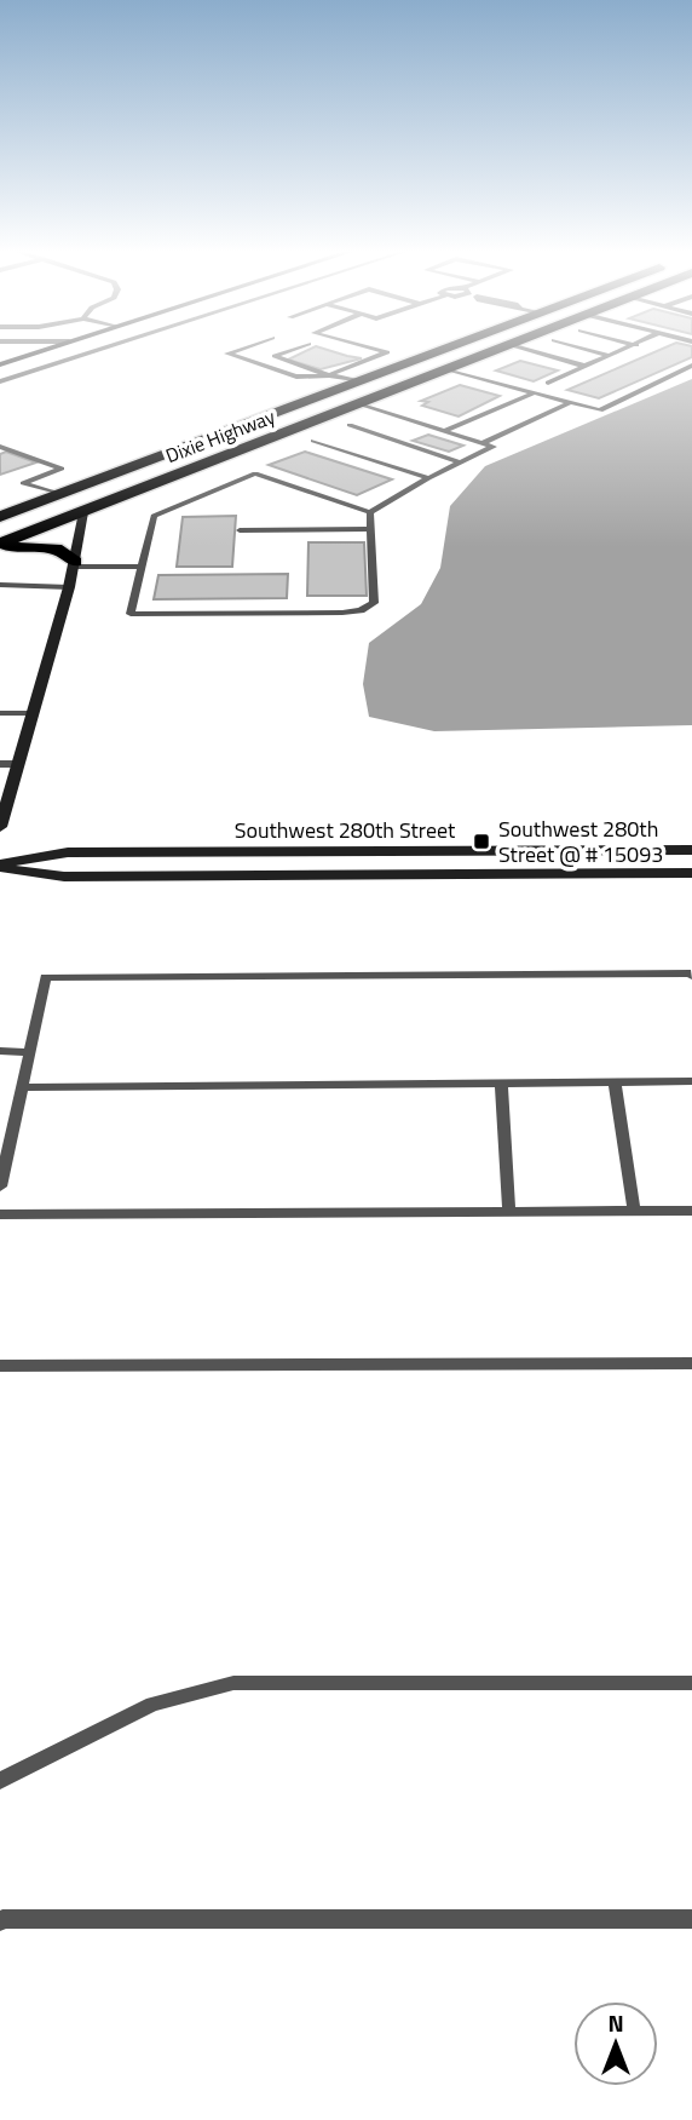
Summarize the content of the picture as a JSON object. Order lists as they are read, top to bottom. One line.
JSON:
{"streets":{"highway":["Dixie Highway"],"street":["Southwest 280th Street"]},"places":{"transit":["Southwest 280th Street @ # 15093"]},"north":"top"}
